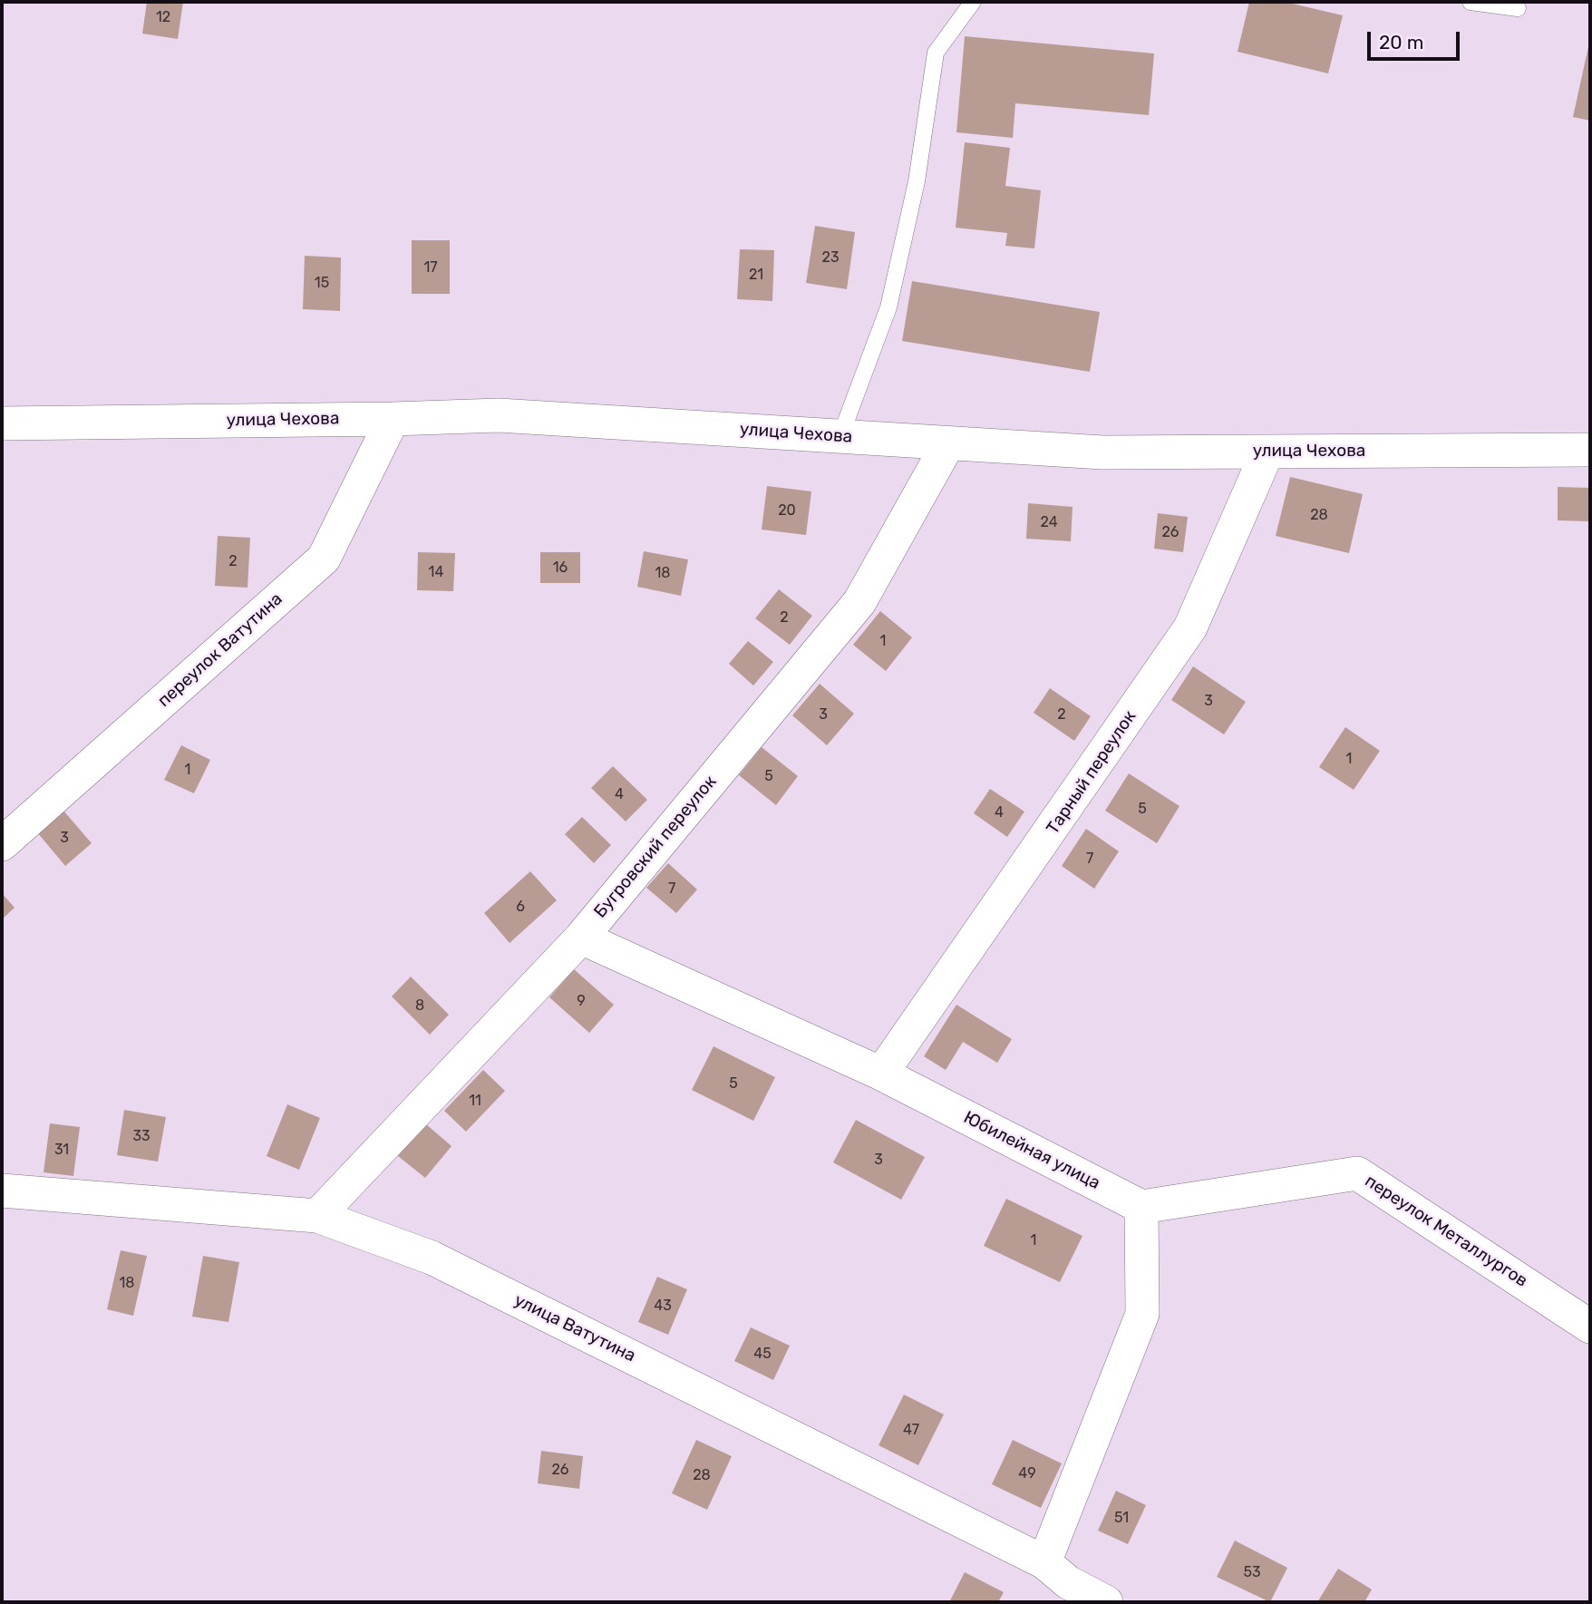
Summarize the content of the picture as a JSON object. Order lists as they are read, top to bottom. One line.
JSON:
{"streets":{"street":["улица Чехова","переулок Ватутина","Тарный переулок","Бугровский переулок","Юбилейная улица","переулок Металлургов","улица Ватутина"]},"crossings":[["улица Чехова","переулок Ватутина"],["улица Чехова","Тарный переулок"],["улица Чехова","Бугровский переулок"],["Тарный переулок","Юбилейная улица"],["Бугровский переулок","Юбилейная улица"],["Бугровский переулок","улица Ватутина"],["Юбилейная улица","переулок Металлургов"]],"house_numbers":["12","23","17","21","15","20","28","24","26","2","16","14","18","2","1","3","3","2","1","1","5","4","5","4","3","7","7","6","9","8","5","11","33","31","3","1","18","43","45","47","26","49","28","51","53"],"scale_bar":"20 m"}
